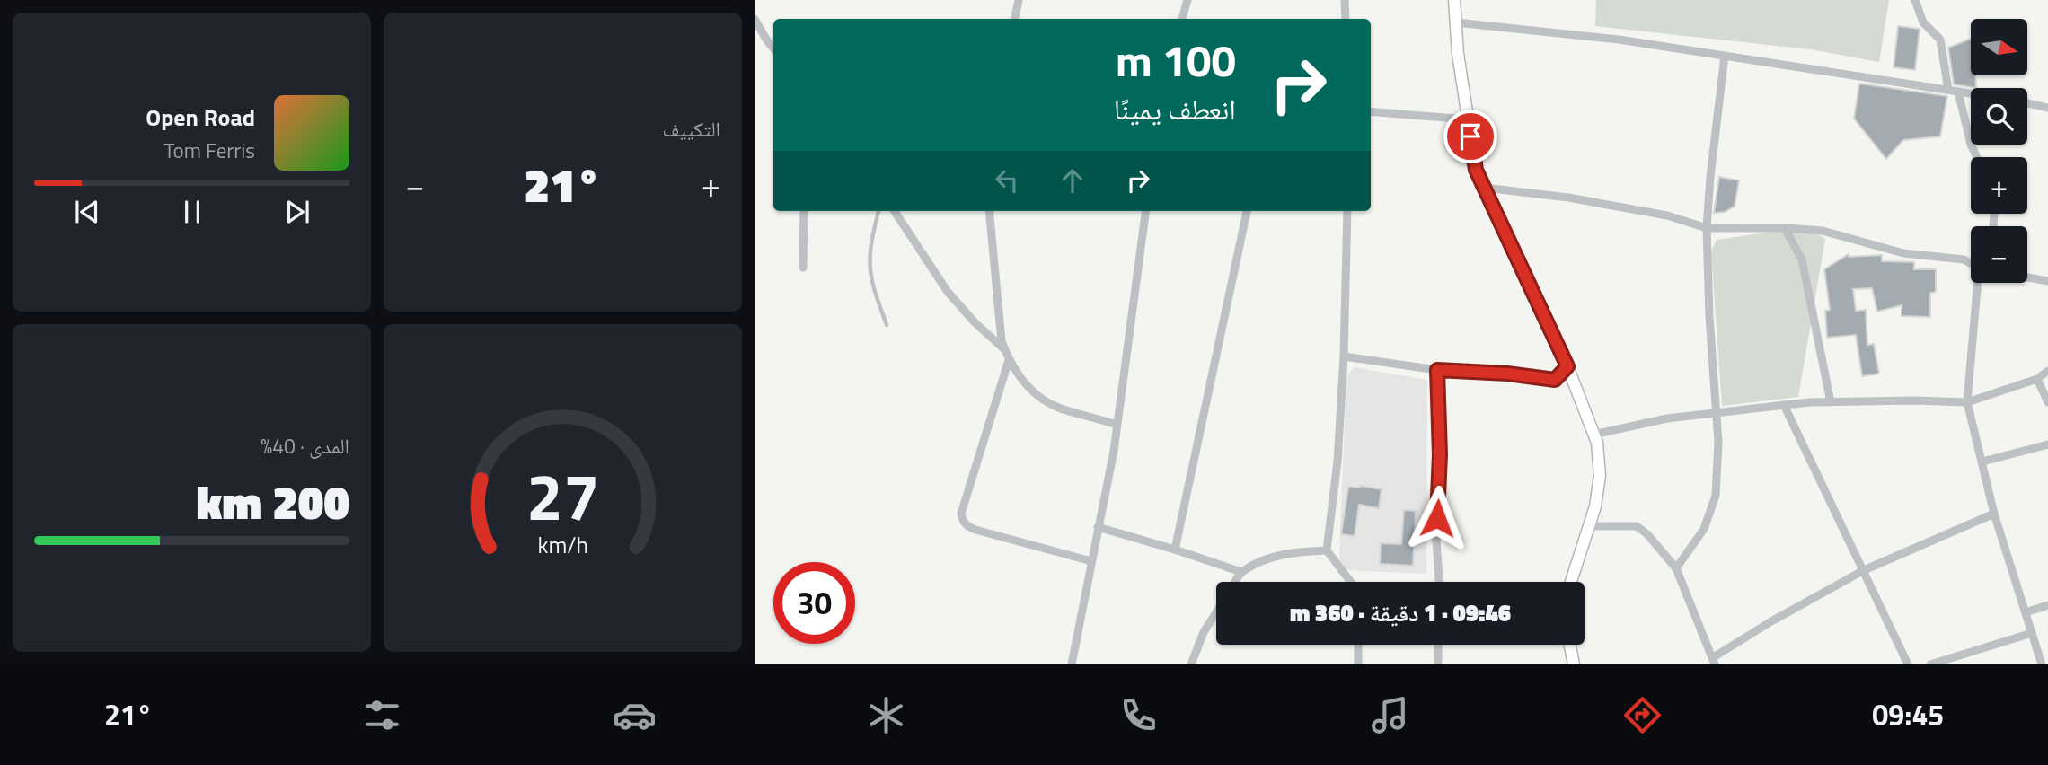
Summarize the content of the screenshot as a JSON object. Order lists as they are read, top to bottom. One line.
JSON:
{"north":"right","page":{"tile":["التكييف",["المدى · 40%","200 km"]],"map_buttons":["+","−"],"turn":["100 m","انعطف يمينًا"],"song":["Open Road","Tom Ferris"],"heat":["−","21°","+"],"limit":"30","trip":"09:46 · 1 دقيقة · 360 m","tabs":["09:45","21°"],"gauge":["27","km/h"]}}
